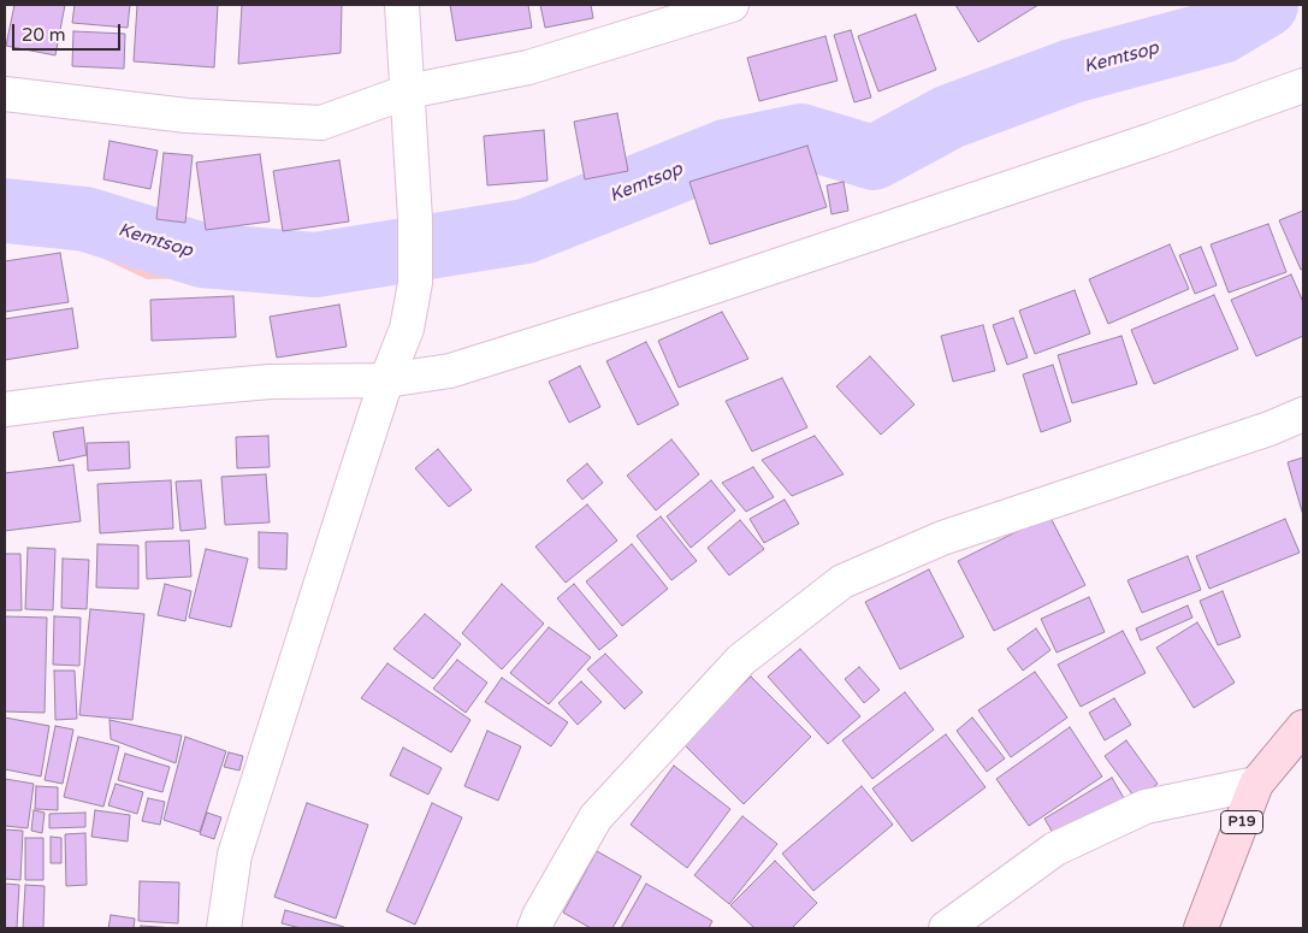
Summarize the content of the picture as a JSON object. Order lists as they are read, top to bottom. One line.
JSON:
{"streets":{"main road":["P19"]},"water":["Kemtsop"],"scale_bar":"20 m"}
